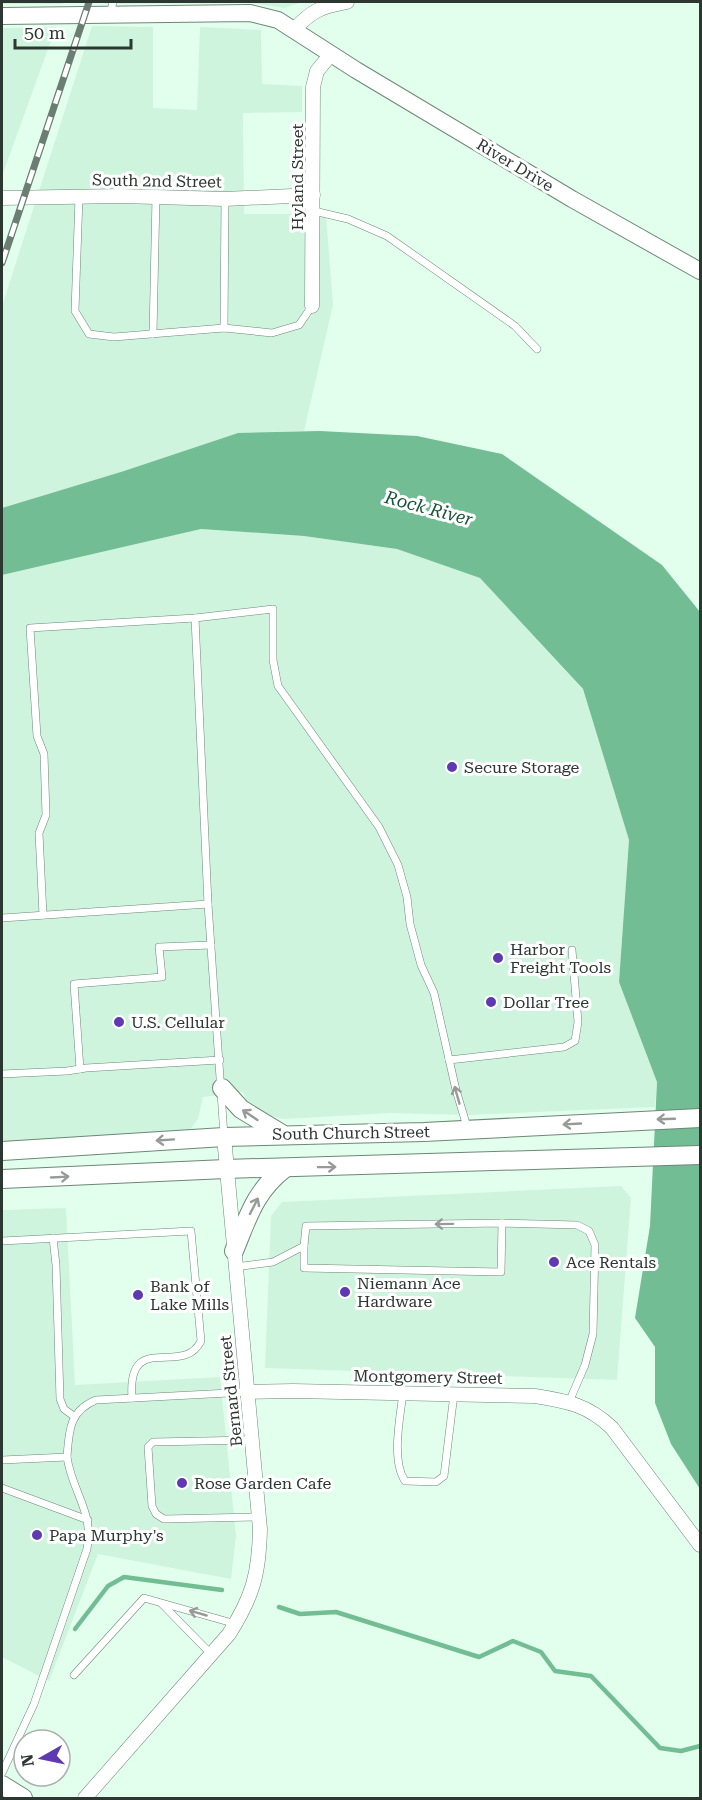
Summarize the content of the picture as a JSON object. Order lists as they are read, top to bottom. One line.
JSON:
{"streets":{"main road":["South Church Street"],"street":["River Drive","Hyland Street","South 2nd Street","Montgomery Street","Bernard Street"]},"crossings":[["River Drive","Hyland Street"],["Hyland Street","South 2nd Street"],["South Church Street","Bernard Street"],["Montgomery Street","Bernard Street"]],"water":["Rock River"],"places":["Secure Storage","Harbor Freight Tools","Dollar Tree","U.S. Cellular","Ace Rentals","Niemann Ace Hardware","Bank of Lake Mills","Rose Garden Cafe","Papa Murphy's"],"scale_bar":"50 m","north":"left"}
